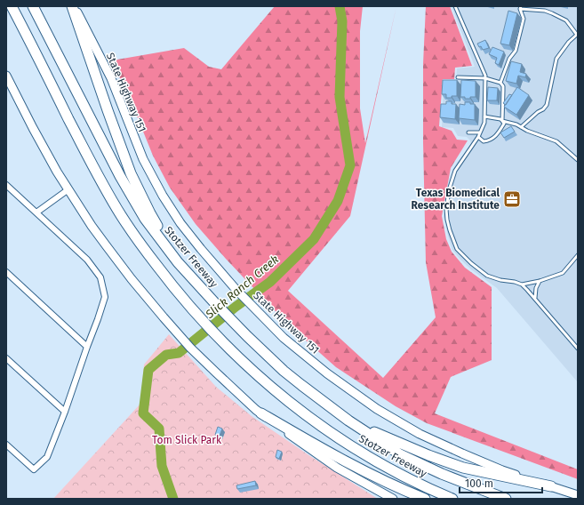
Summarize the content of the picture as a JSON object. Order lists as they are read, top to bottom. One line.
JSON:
{"streets":{"highway":["Stotzer Freeway"],"main road":["State Highway 151"]},"water":["Slick Ranch Creek"],"parks":["Tom Slick Park"],"places":{"office":["Texas Biomedical Research Institute"]},"scale_bar":"100 m"}
